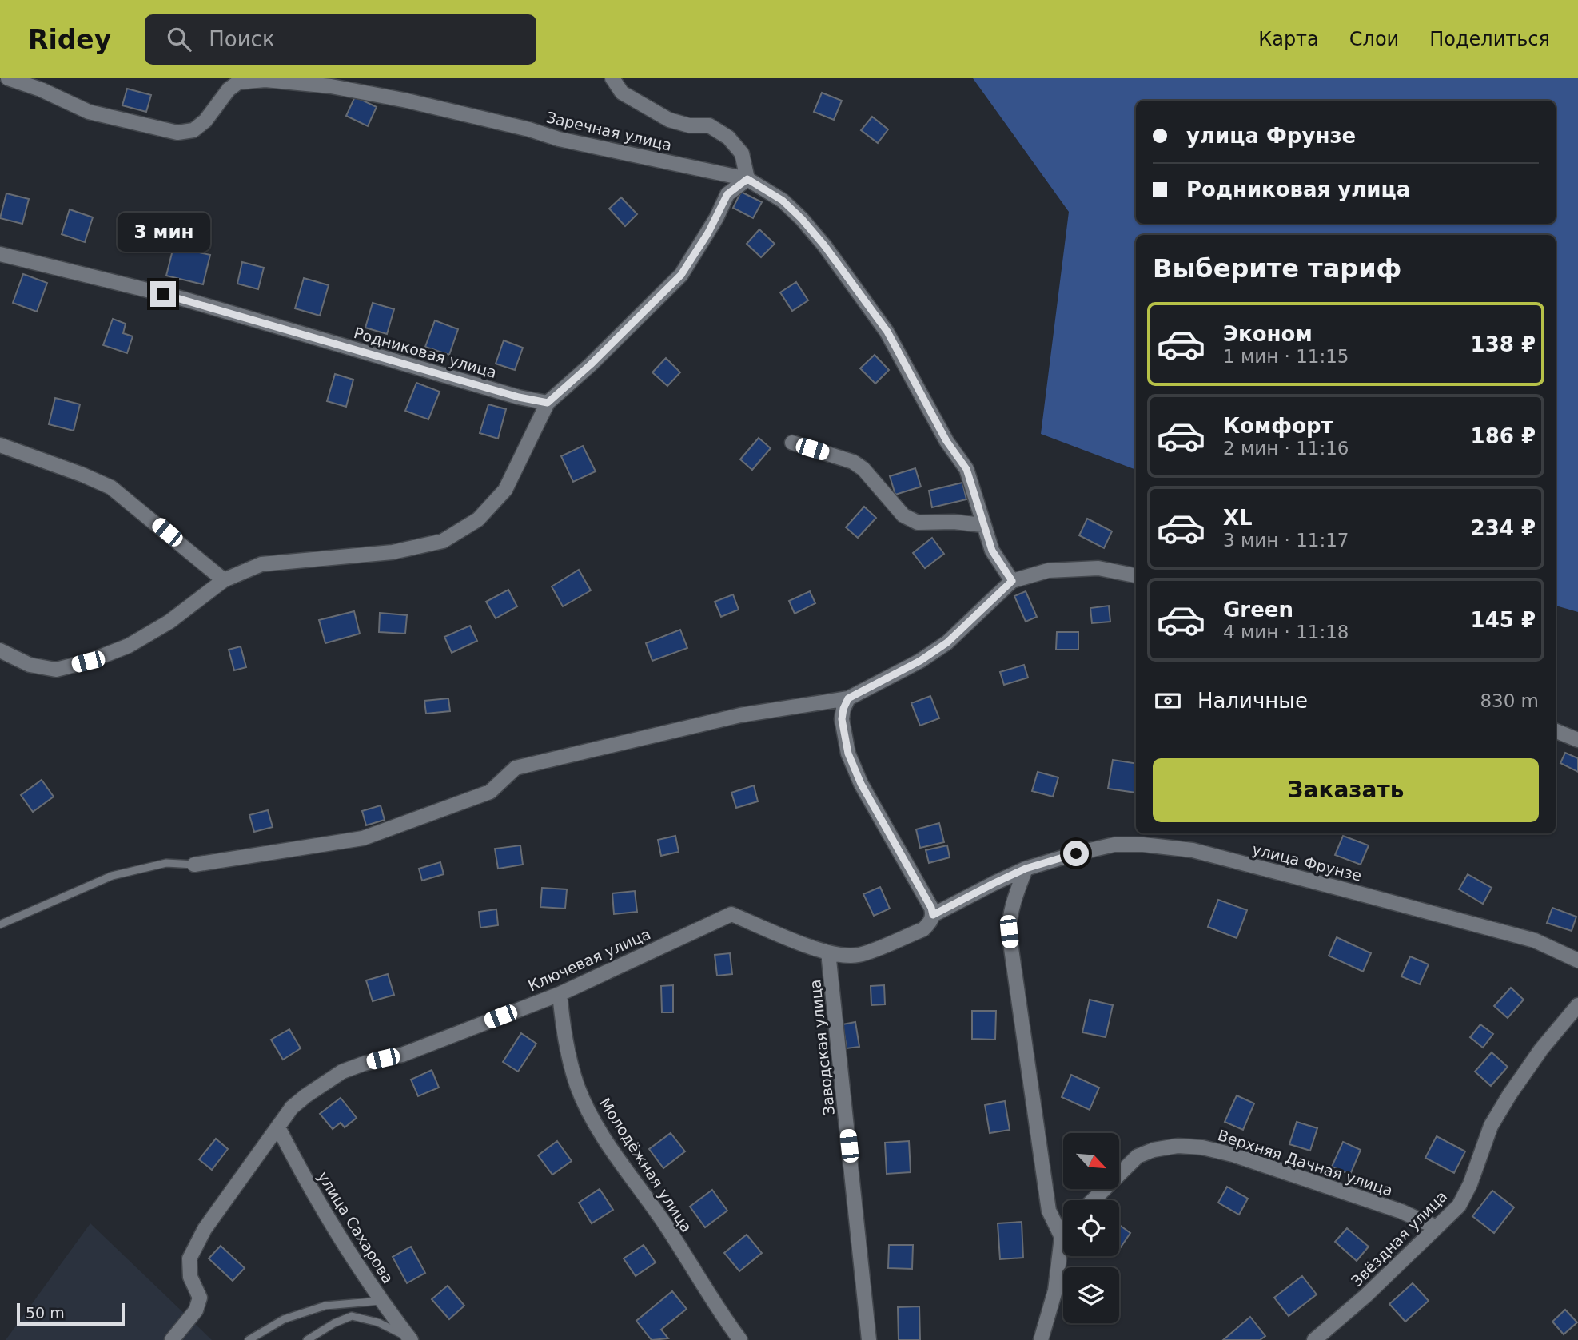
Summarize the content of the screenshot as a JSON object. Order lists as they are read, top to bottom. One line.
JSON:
{"streets":{"street":["Заречная улица","Родниковая улица","улица Фрунзе","Ключевая улица","Заводская улица","Верхняя Дачная улица","Молодёжная улица","улица Сахарова","Звёздная улица"]},"crossings":[["улица Фрунзе","Ключевая улица"],["Ключевая улица","Заводская улица"],["Ключевая улица","Молодёжная улица"],["Ключевая улица","улица Сахарова"],["Верхняя Дачная улица","Звёздная улица"]],"scale_bar":"50 m","north":"bottom right","page":{"header":"Ridey","search":"Поиск","nav":["Карта","Слои","Поделиться"],"banner":["улица Фрунзе","Родниковая улица"],"bubble":"3 мин","heading":"Выберите тариф","list":[{"name":"Эконом","note":"1 мин · 11:15","value":"138 ₽"},{"name":"Комфорт","note":"2 мин · 11:16","value":"186 ₽"},{"name":"XL","note":"3 мин · 11:17","value":"234 ₽"},{"name":"Green","note":"4 мин · 11:18","value":"145 ₽"}],"pay":["Наличные","830 m"],"buttons":"Заказать","scale":"50 m"}}
